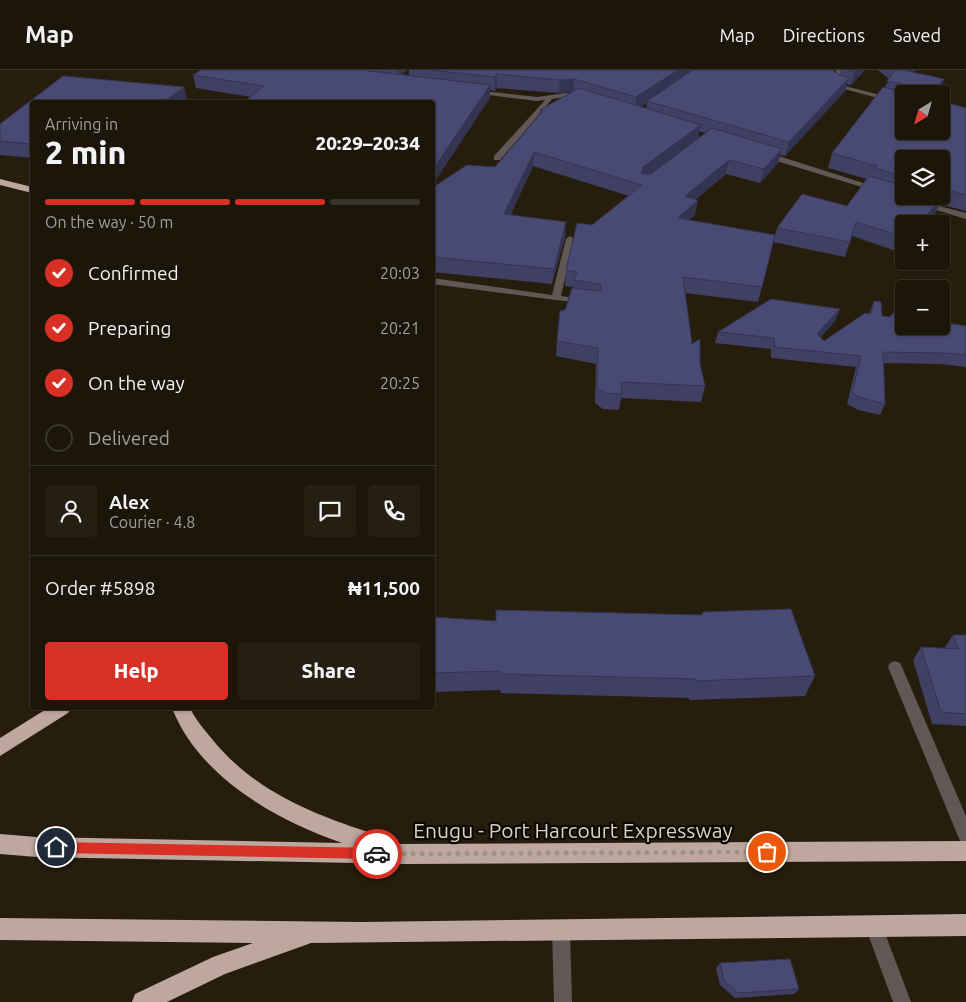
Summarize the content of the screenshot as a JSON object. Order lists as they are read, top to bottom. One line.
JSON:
{"streets":{"highway":["Enugu - Port Harcourt Expressway"]},"north":"bottom left","page":{"header":"Map","nav":["Map","Directions","Saved"],"map_buttons":["+","−"],"heading":["2 min","Arriving in","20:29–20:34"],"panel":["Alex","Courier · 4.8","Order #5898","₦11,500"],"bar":"On the way · 50 m","list":[["Confirmed","20:03"],["Preparing","20:21"],["On the way","20:25"],"Delivered"],"buttons":["Help","Share"]}}
